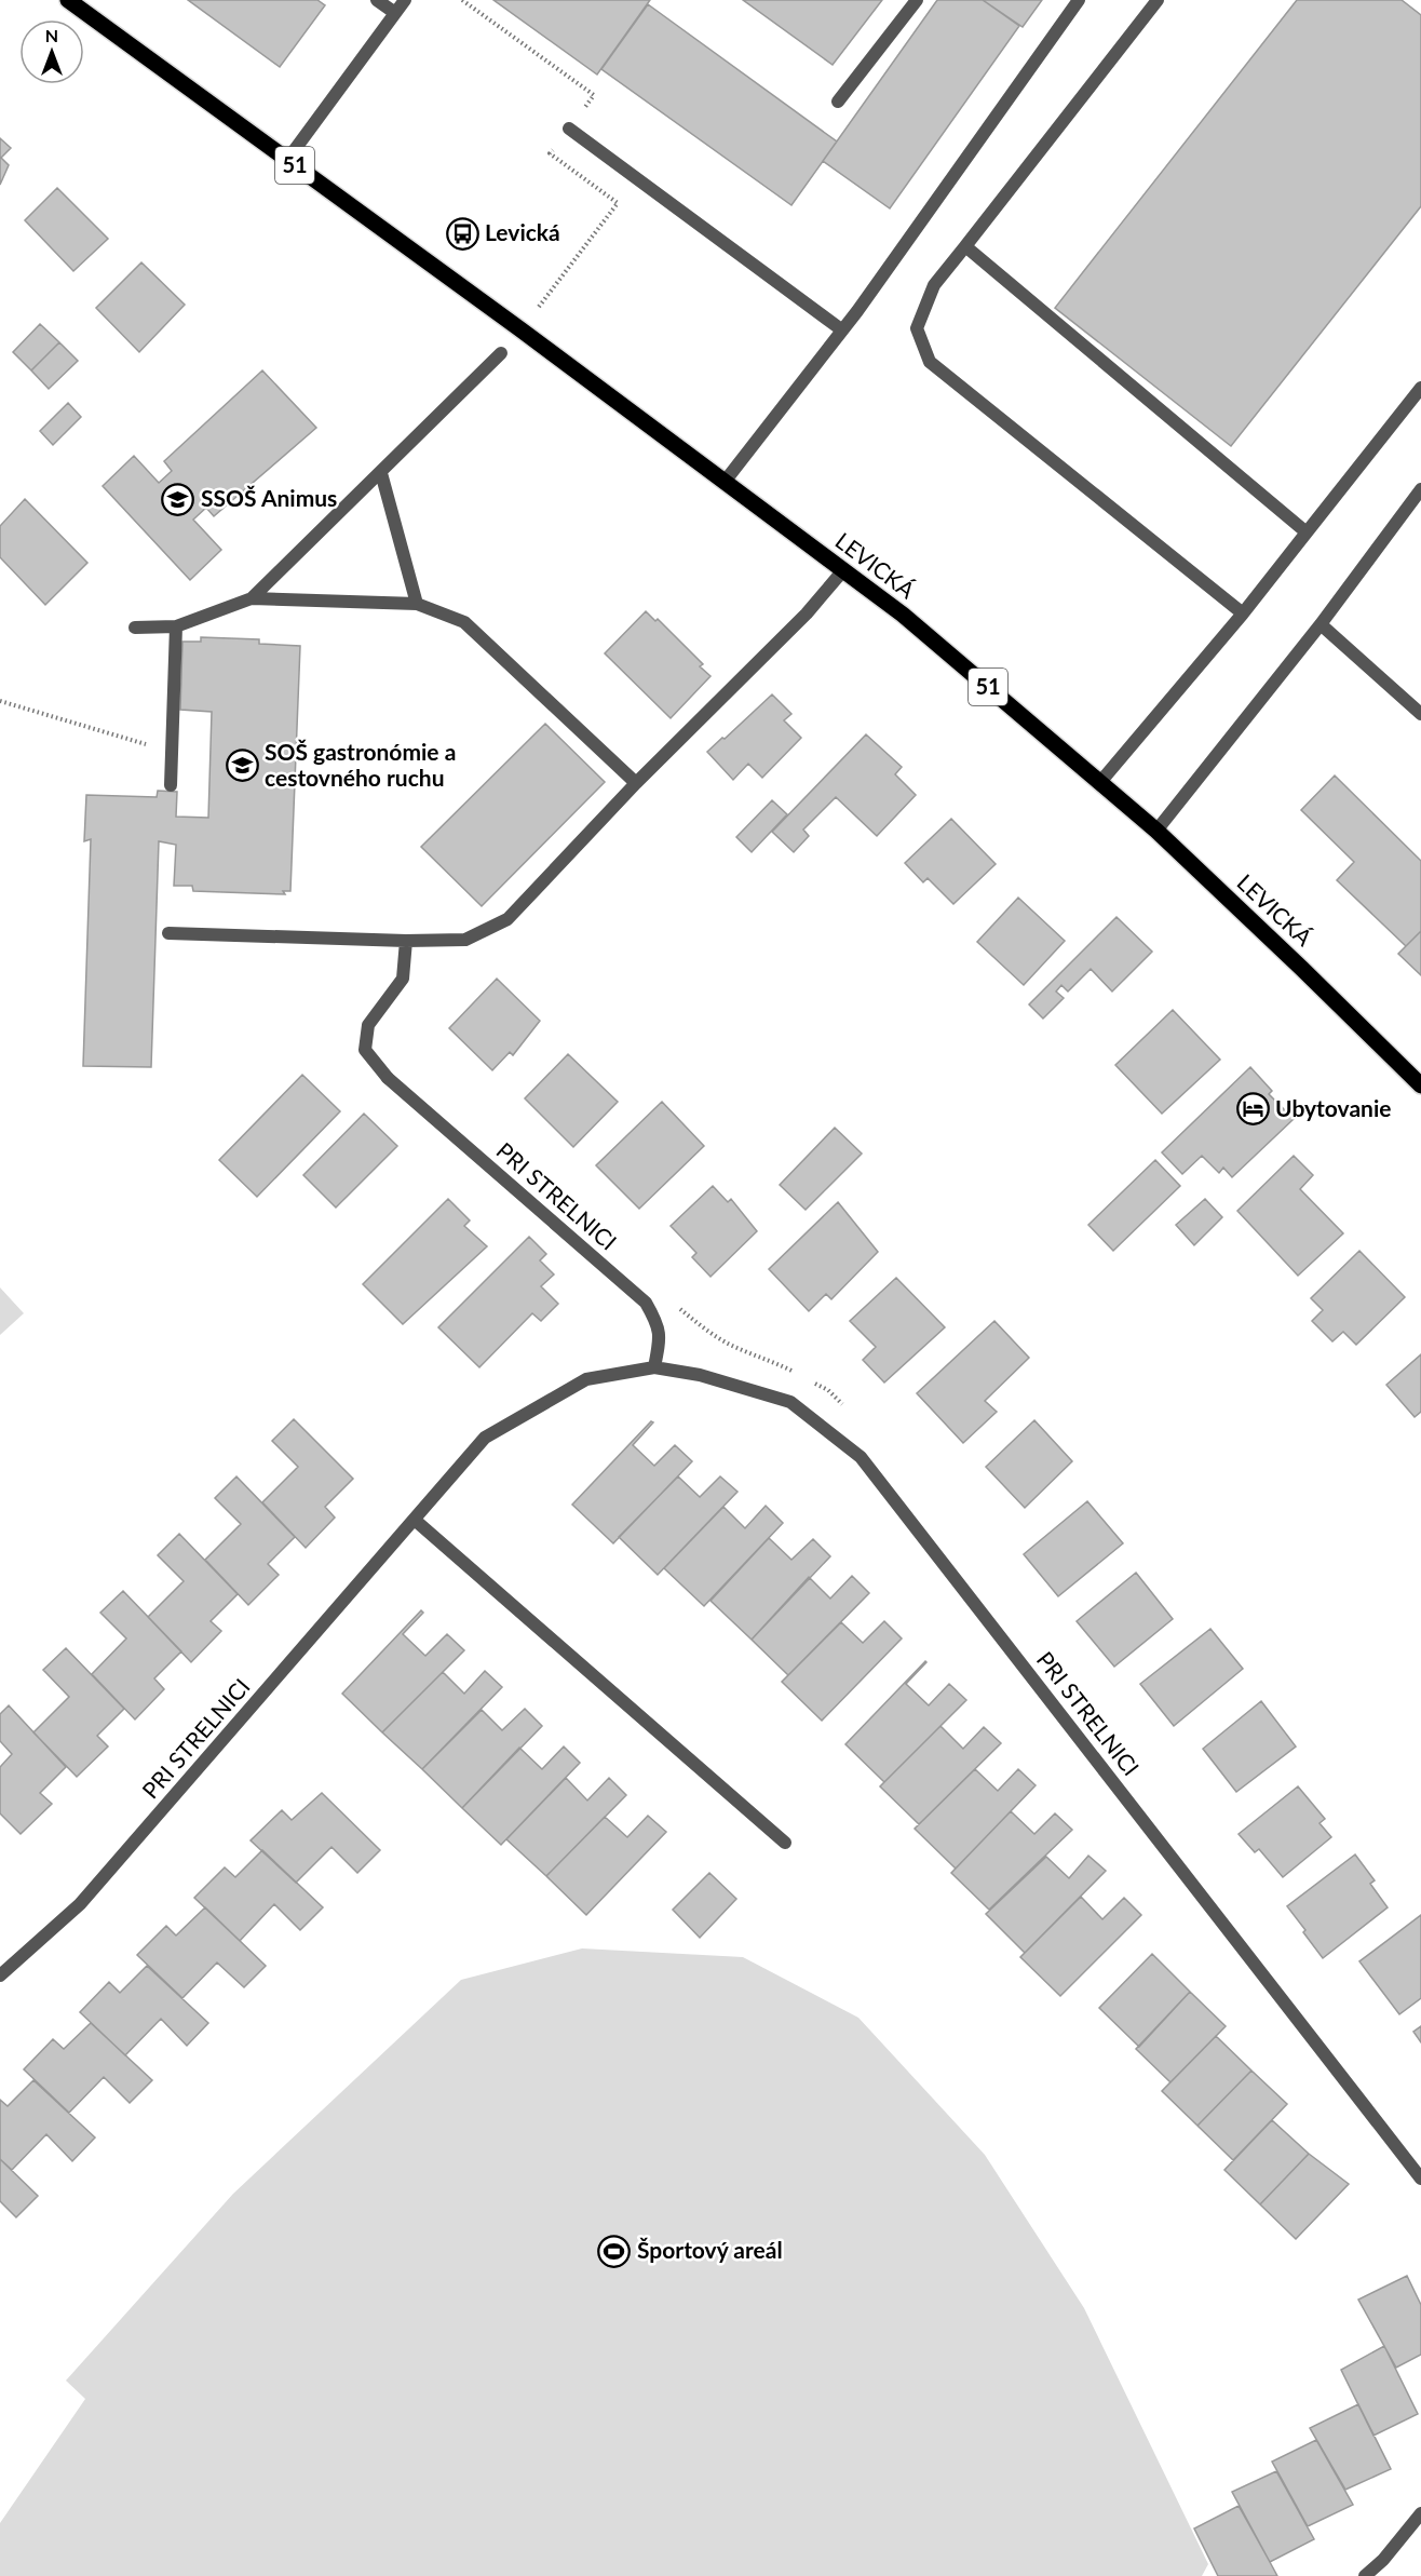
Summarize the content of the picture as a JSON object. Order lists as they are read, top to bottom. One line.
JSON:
{"streets":{"main road":["51","LEVICKÁ"],"street":["PRI STRELNICI"]},"places":{"bus stop":["Levická"],"school or university":["SSOŠ Animus","SOŠ gastronómie a cestovného ruchu"],"hotel":["Ubytovanie"],"sports":["Športový areál"]},"north":"top"}
